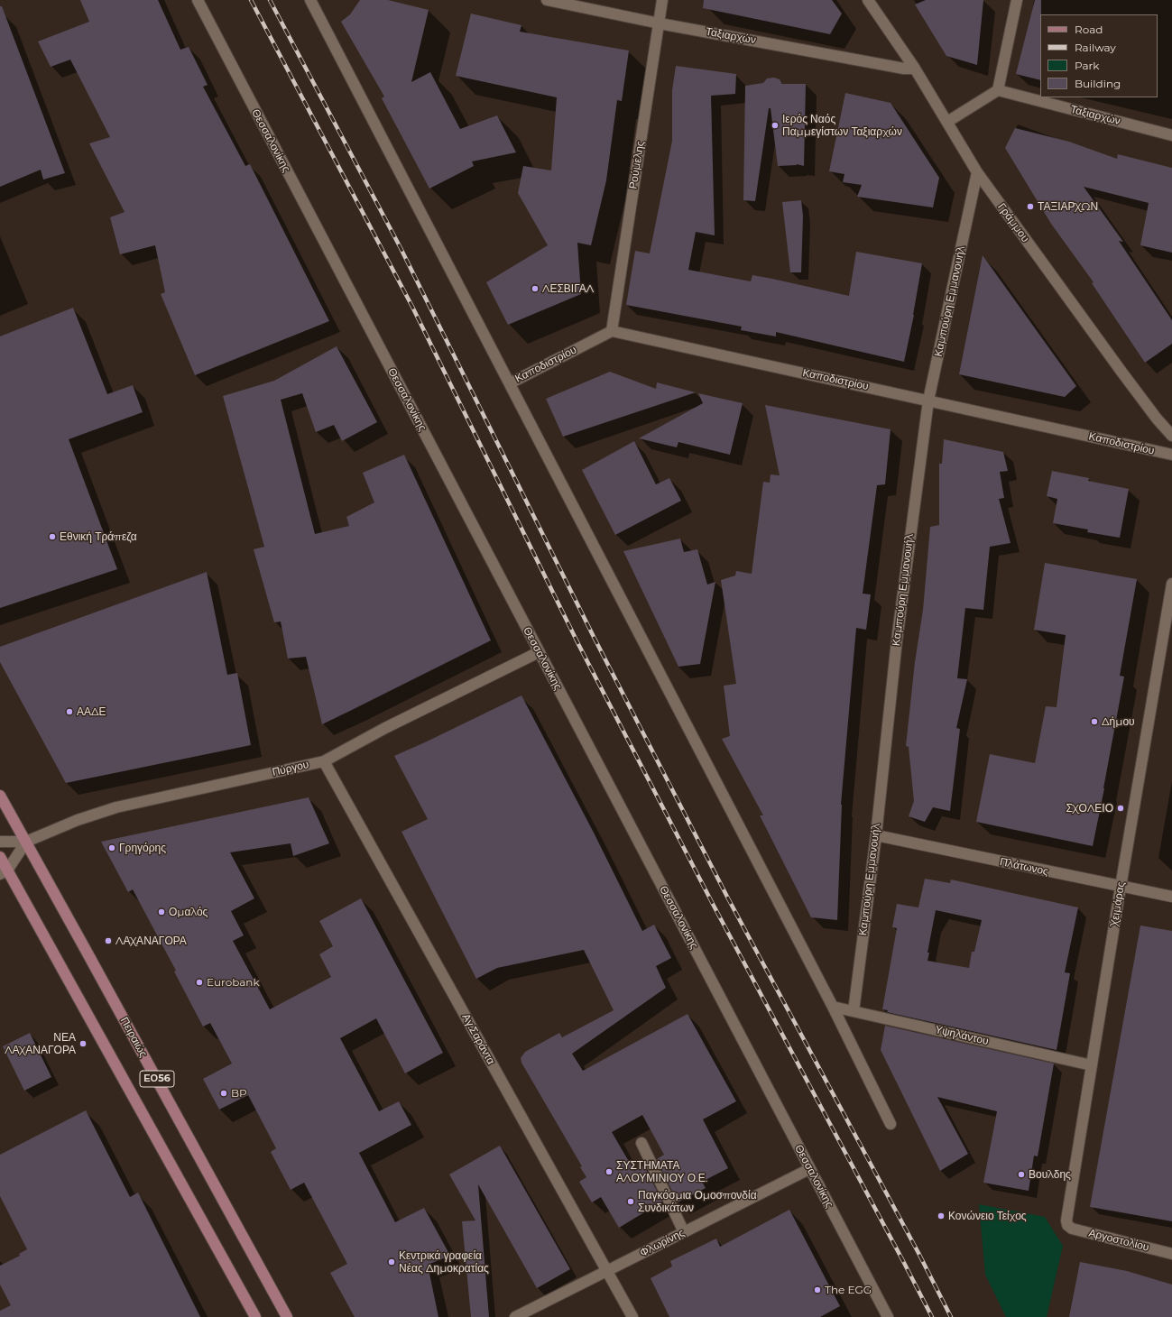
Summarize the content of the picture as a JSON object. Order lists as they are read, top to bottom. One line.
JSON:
{"streets":{"main road":["Πειραιώς","ΕΟ56"],"street":["Ταξιαρχών","Θεσσαλονίκης","Ρούμελης","Γράμμου","Καμπούρη Εμμανουήλ","Καποδιστρίου","Πύργου","Πλάτωνος","Χειμάρας","Υψηλάντου","Αγ.Σαράντα","Αργοστολίου","Φλωρίνης"]},"crossings":[["Ταξιαρχών","Ρούμελης"],["Ταξιαρχών","Γράμμου"],["Θεσσαλονίκης","Πύργου"],["Θεσσαλονίκης","Φλωρίνης"],["Ρούμελης","Καποδιστρίου"],["Γράμμου","Καμπούρη Εμμανουήλ"],["Καμπούρη Εμμανουήλ","Καποδιστρίου"],["Καμπούρη Εμμανουήλ","Πλάτωνος"],["Καμπούρη Εμμανουήλ","Υψηλάντου"],["Πύργου","Πειραιώς"],["Πύργου","Αγ.Σαράντα"],["Πλάτωνος","Χειμάρας"],["Χειμάρας","Υψηλάντου"],["Χειμάρας","Αργοστολίου"],["Αγ.Σαράντα","Φλωρίνης"]],"places":["Ιερός Ναός Παμμεγίστων Ταξιαρχών","ΤΑΞΙΑΡΧΩΝ","ΛΕΣΒΙΓΑΛ","Εθνική Τράπεζα","ΑΑΔΕ","Δήμου","ΣΧΟΛΕΙΟ","Γρηγόρης","Ομαλός","ΛΑΧΑΝΑΓΟΡΑ","Eurobank","ΝΕΑ ΛΑΧΑΝΑΓΟΡΑ","BP","ΣΥΣΤΗΜΑΤΑ ΑΛΟΥΜΙΝΙΟΥ Ο.Ε.","Βουλδης","Παγκόσμια Ομοσπονδία Συνδικάτων","Κονώνειο Τείχος","Κεντρικά γραφεία Νέας Δημοκρατίας","The EGG"],"legend":["Road","Railway","Park","Building"]}
